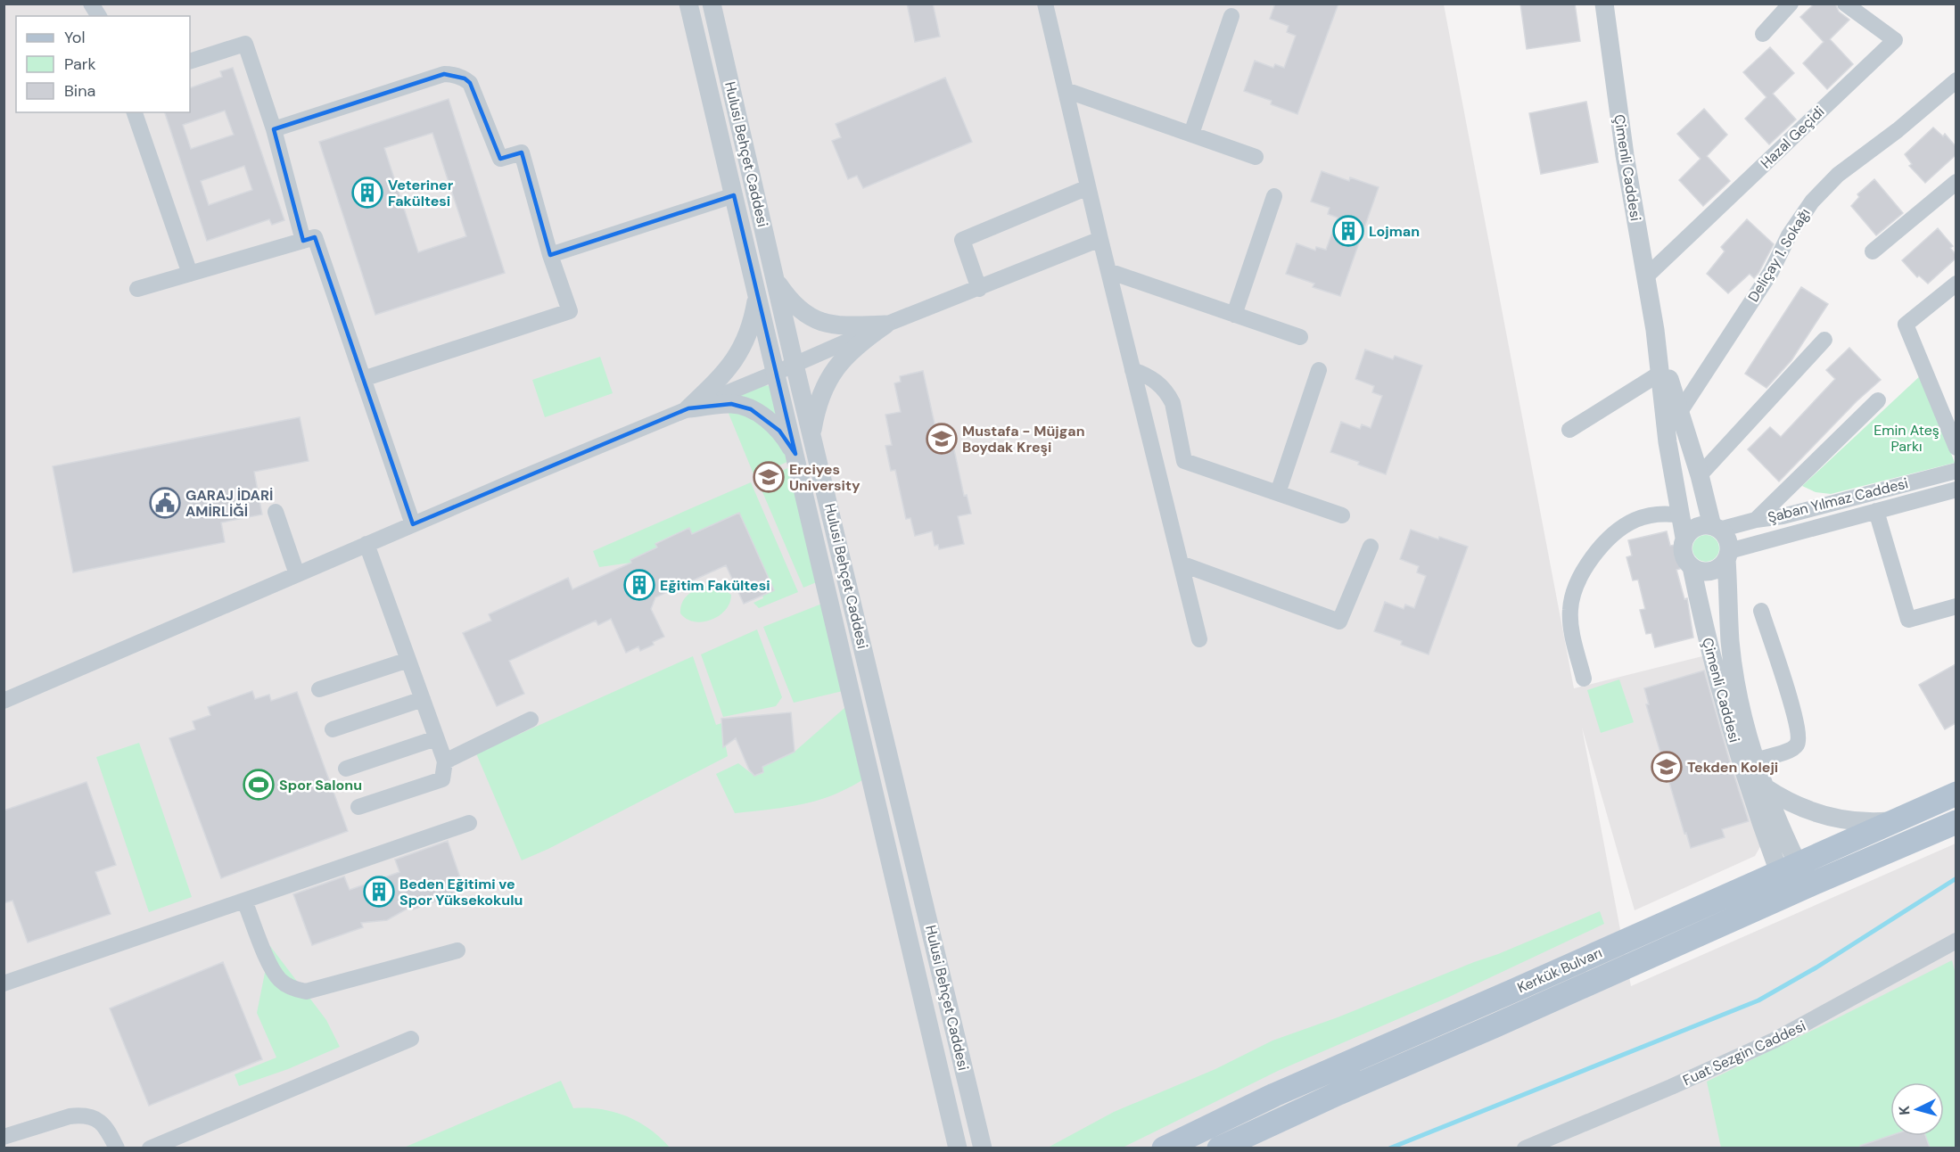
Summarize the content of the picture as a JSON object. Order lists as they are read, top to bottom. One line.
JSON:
{"streets":{"main road":["Kerkük Bulvarı"],"street":["Hazal Geçidi","Hulusi Behçet Caddesi","Çimenli Caddesi","Deliçay 1. Sokağı","Şaban Yılmaz Caddesi","Fuat Sezgin Caddesi"]},"crossings":[["Hazal Geçidi","Çimenli Caddesi"],["Çimenli Caddesi","Deliçay 1. Sokağı"],["Çimenli Caddesi","Şaban Yılmaz Caddesi"],["Çimenli Caddesi","Kerkük Bulvarı"]],"parks":["Emin Ateş Parkı"],"places":{"building":["Veteriner Fakültesi","Lojman","Eğitim Fakültesi","Beden Eğitimi ve Spor Yüksekokulu"],"school or university":["Mustafa - Müjgan Boydak Kreşi","Erciyes University","Tekden Koleji"],"public building":["GARAJ İDARİ AMİRLİĞİ"],"sports":["Spor Salonu"]},"legend":["Yol","Park","Bina"],"north":"left"}
